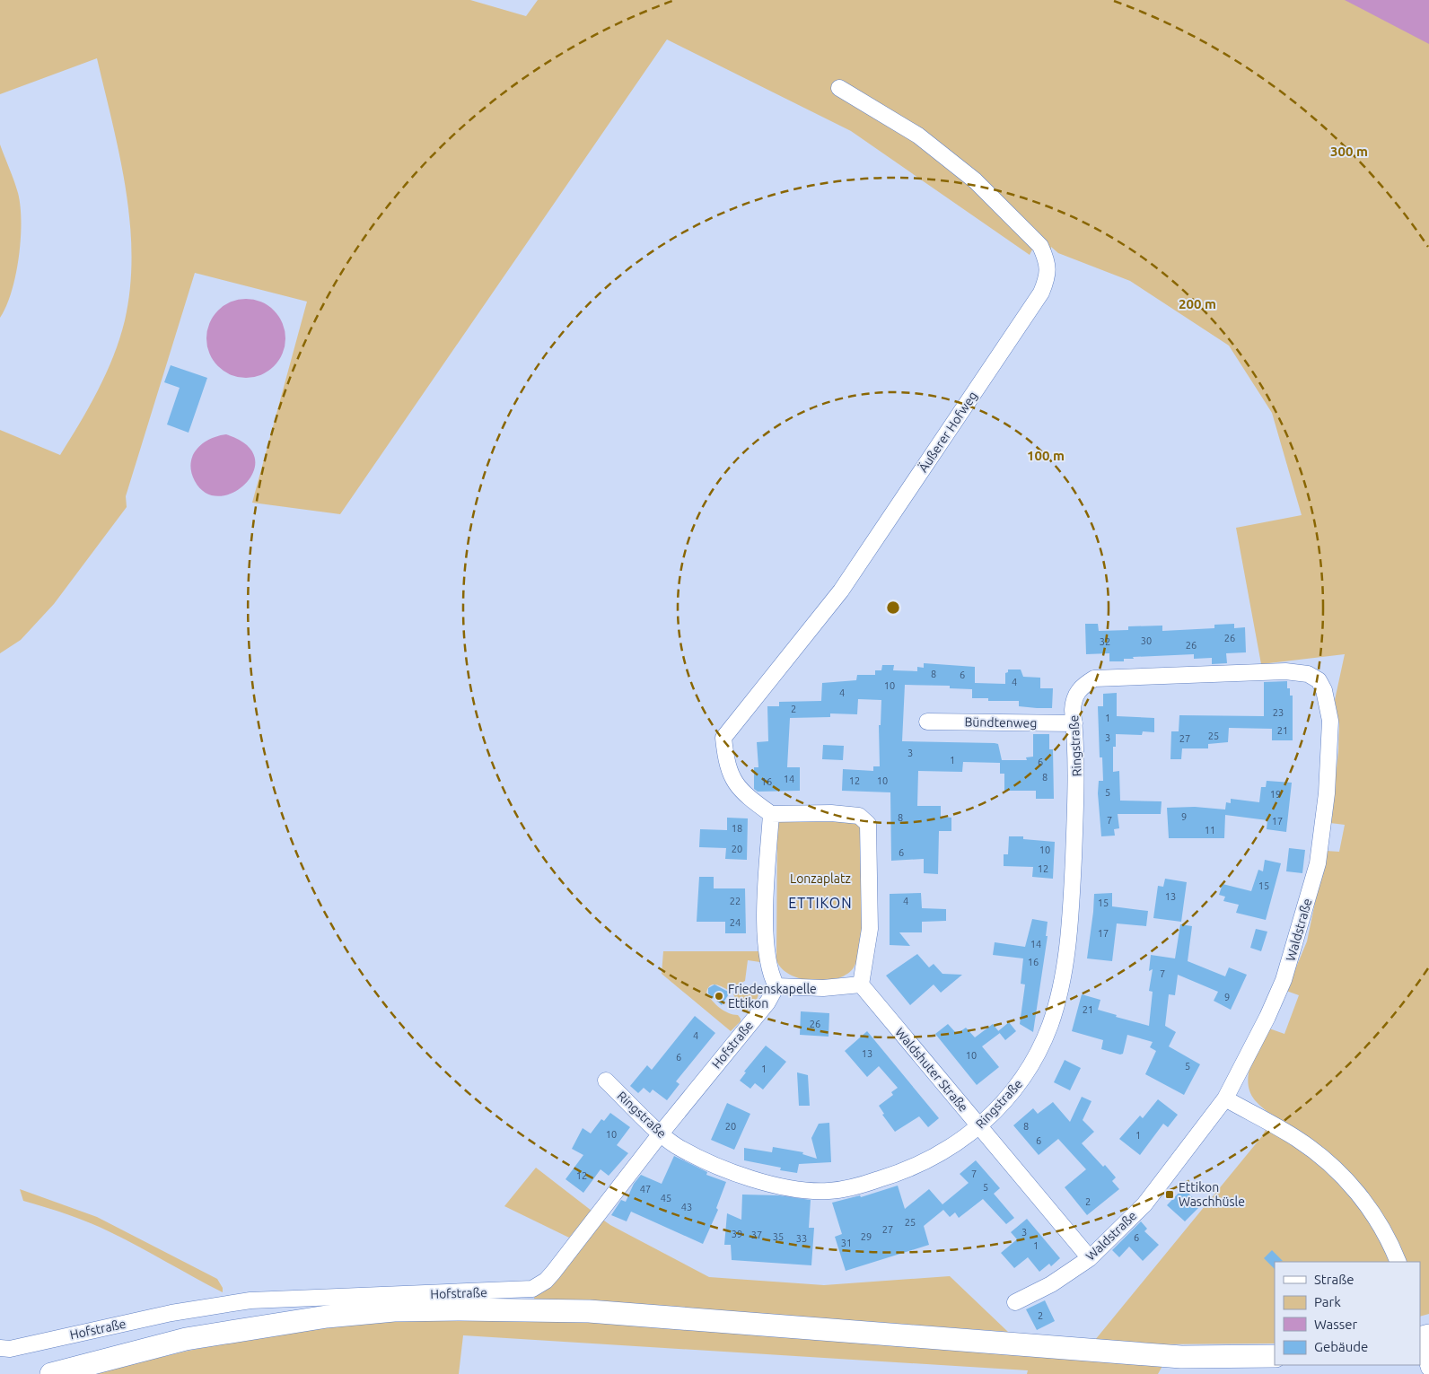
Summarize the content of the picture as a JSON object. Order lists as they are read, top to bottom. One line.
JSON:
{"streets":{"street":["Äußerer Hofweg","Bündtenweg","Ringstraße","Waldstraße","Hofstraße","Waldshuter Straße"]},"crossings":[["Bündtenweg","Ringstraße"],["Ringstraße","Waldstraße"],["Ringstraße","Hofstraße"],["Ringstraße","Waldshuter Straße"],["Waldstraße","Waldshuter Straße"]],"districts":["ETTIKON"],"parks":["Lonzaplatz"],"places":{"other":["Friedenskapelle Ettikon"],"transit":["Ettikon Waschhüsle"]},"house_numbers":["26","30","32","26","8","6","4","10","4","2","23","1","21","25","3","27","3","1","6","8","14","12","10","16","5","19","9","8","7","17","18","11","20","10","6","12","15","13","22","4","15","24","17","14","16","7","9","21","26","4","13","10","6","5","1","20","8","10","1","6","7","12","5","47","45","2","43","25","27","3","39","37","35","29","6","33","31","1","2"],"legend":["Straße","Park","Wasser","Gebäude"],"rings":["300 m","200 m","100 m"]}
